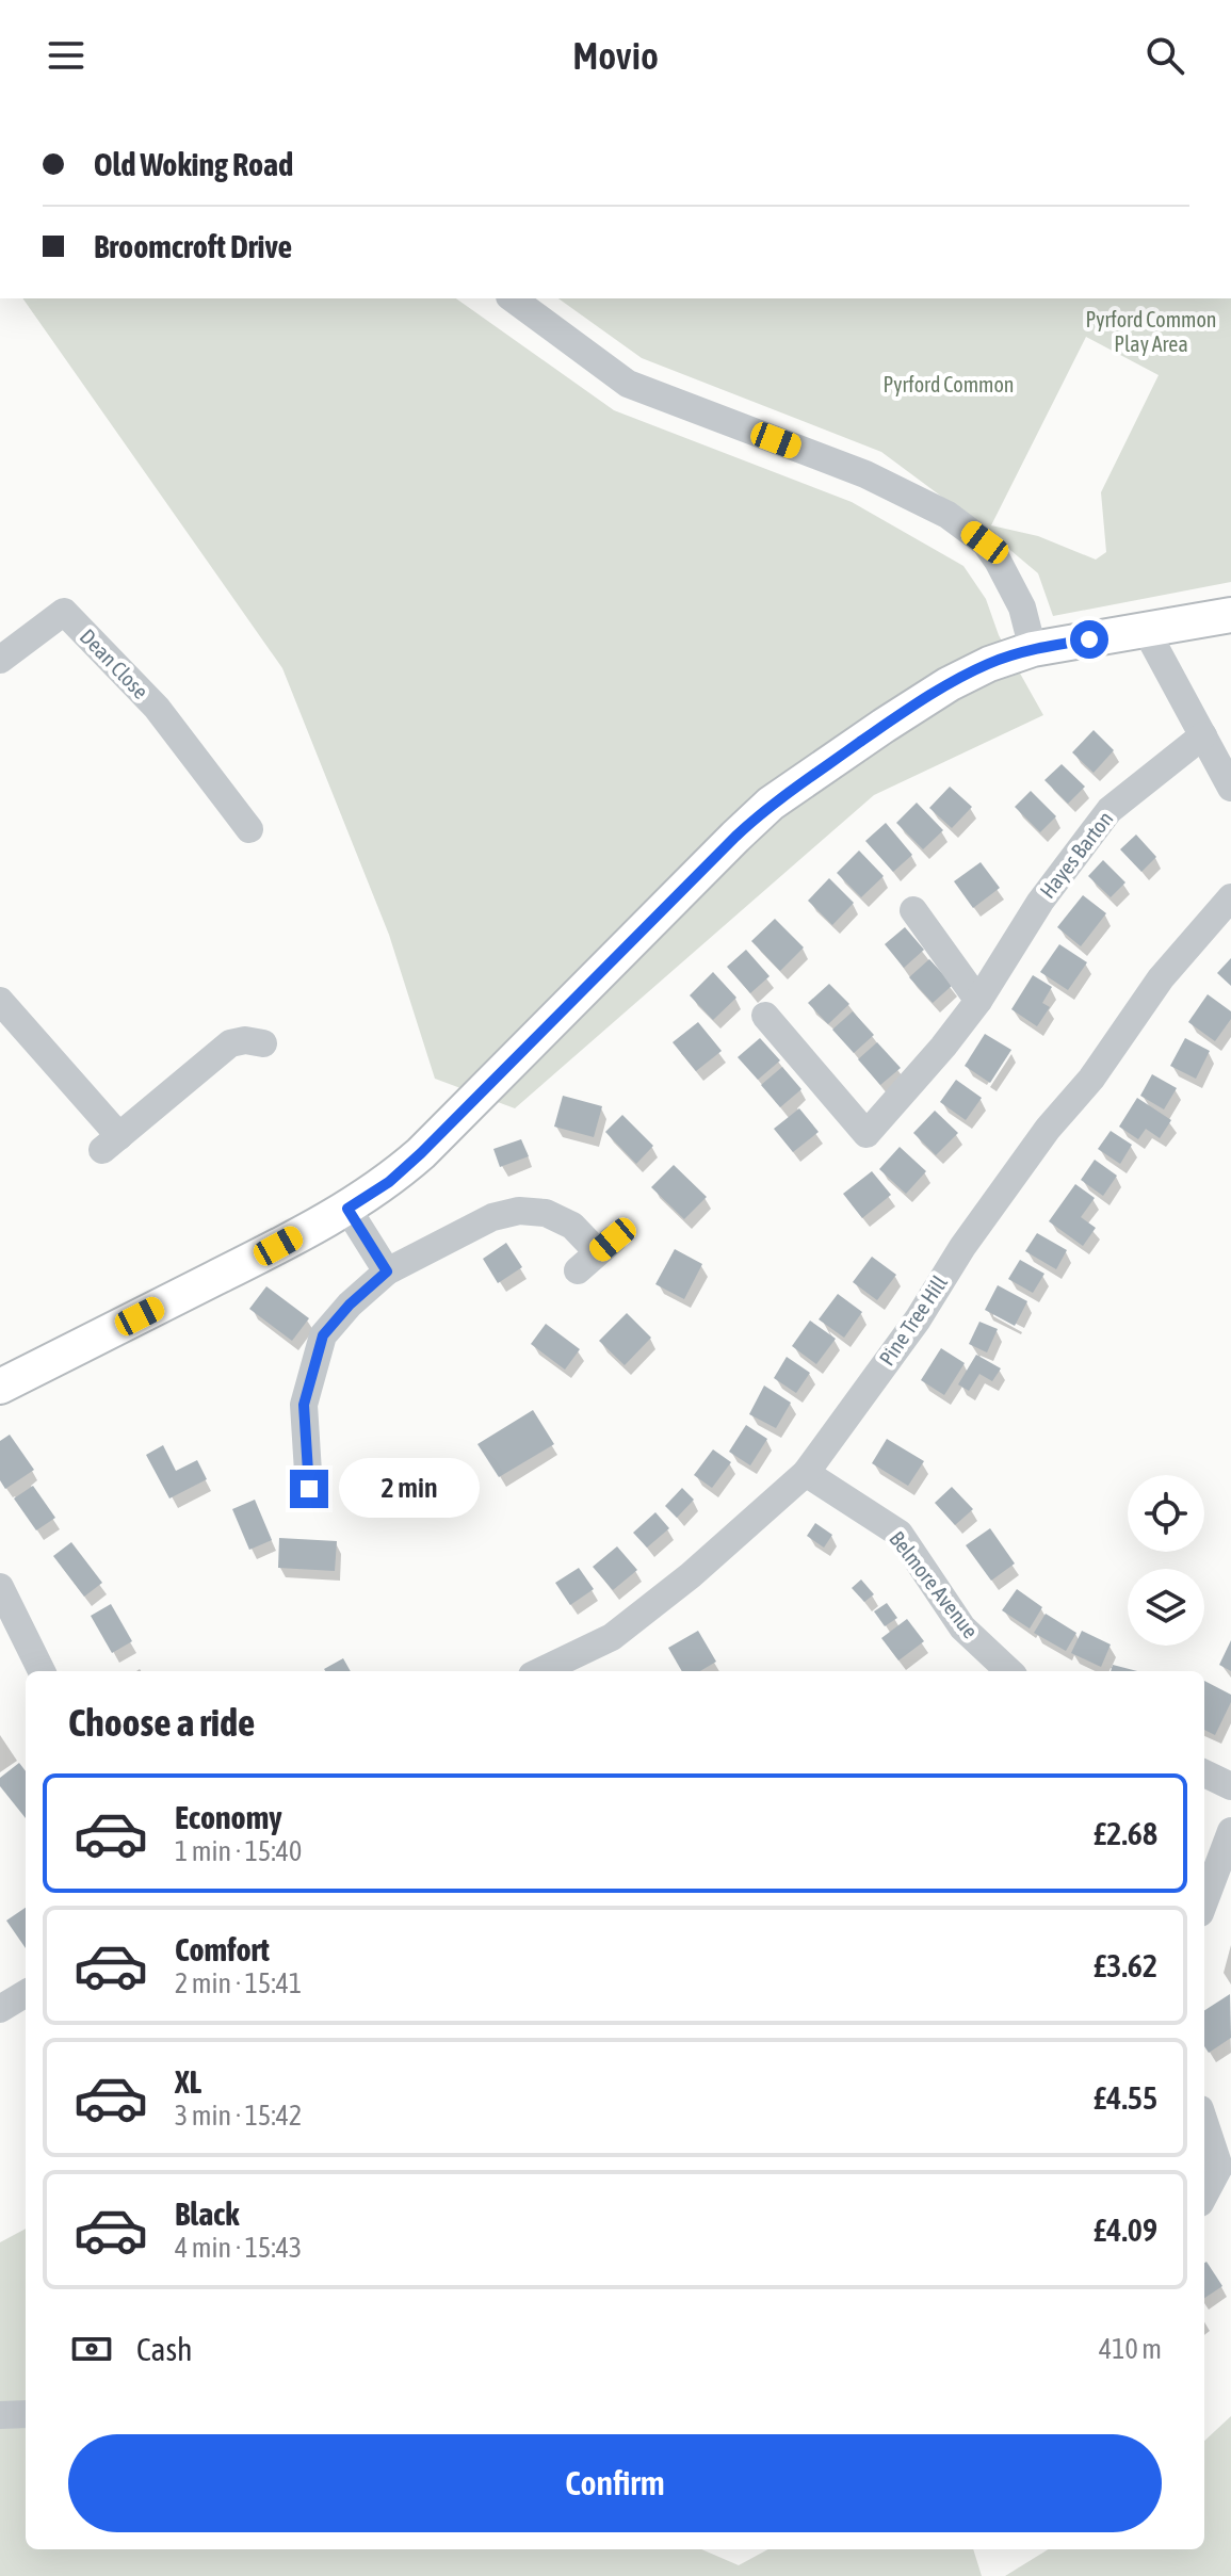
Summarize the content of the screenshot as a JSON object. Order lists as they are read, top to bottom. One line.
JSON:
{"streets":{"street":["Dean Close","Hayes Barton","Pine Tree Hill","Belmore Avenue"]},"crossings":[["Pine Tree Hill","Belmore Avenue"]],"parks":["Pyrford Common Play Area","Pyrford Common"],"page":{"header":"Movio","banner":["Old Woking Road","Broomcroft Drive"],"bubble":"2 min","heading":"Choose a ride","list":[{"name":"Economy","note":"1 min · 15:40","value":"£2.68"},{"name":"Comfort","note":"2 min · 15:41","value":"£3.62"},{"name":"XL","note":"3 min · 15:42","value":"£4.55"},{"name":"Black","note":"4 min · 15:43","value":"£4.09"}],"pay":["Cash","410 m"],"buttons":"Confirm"}}
